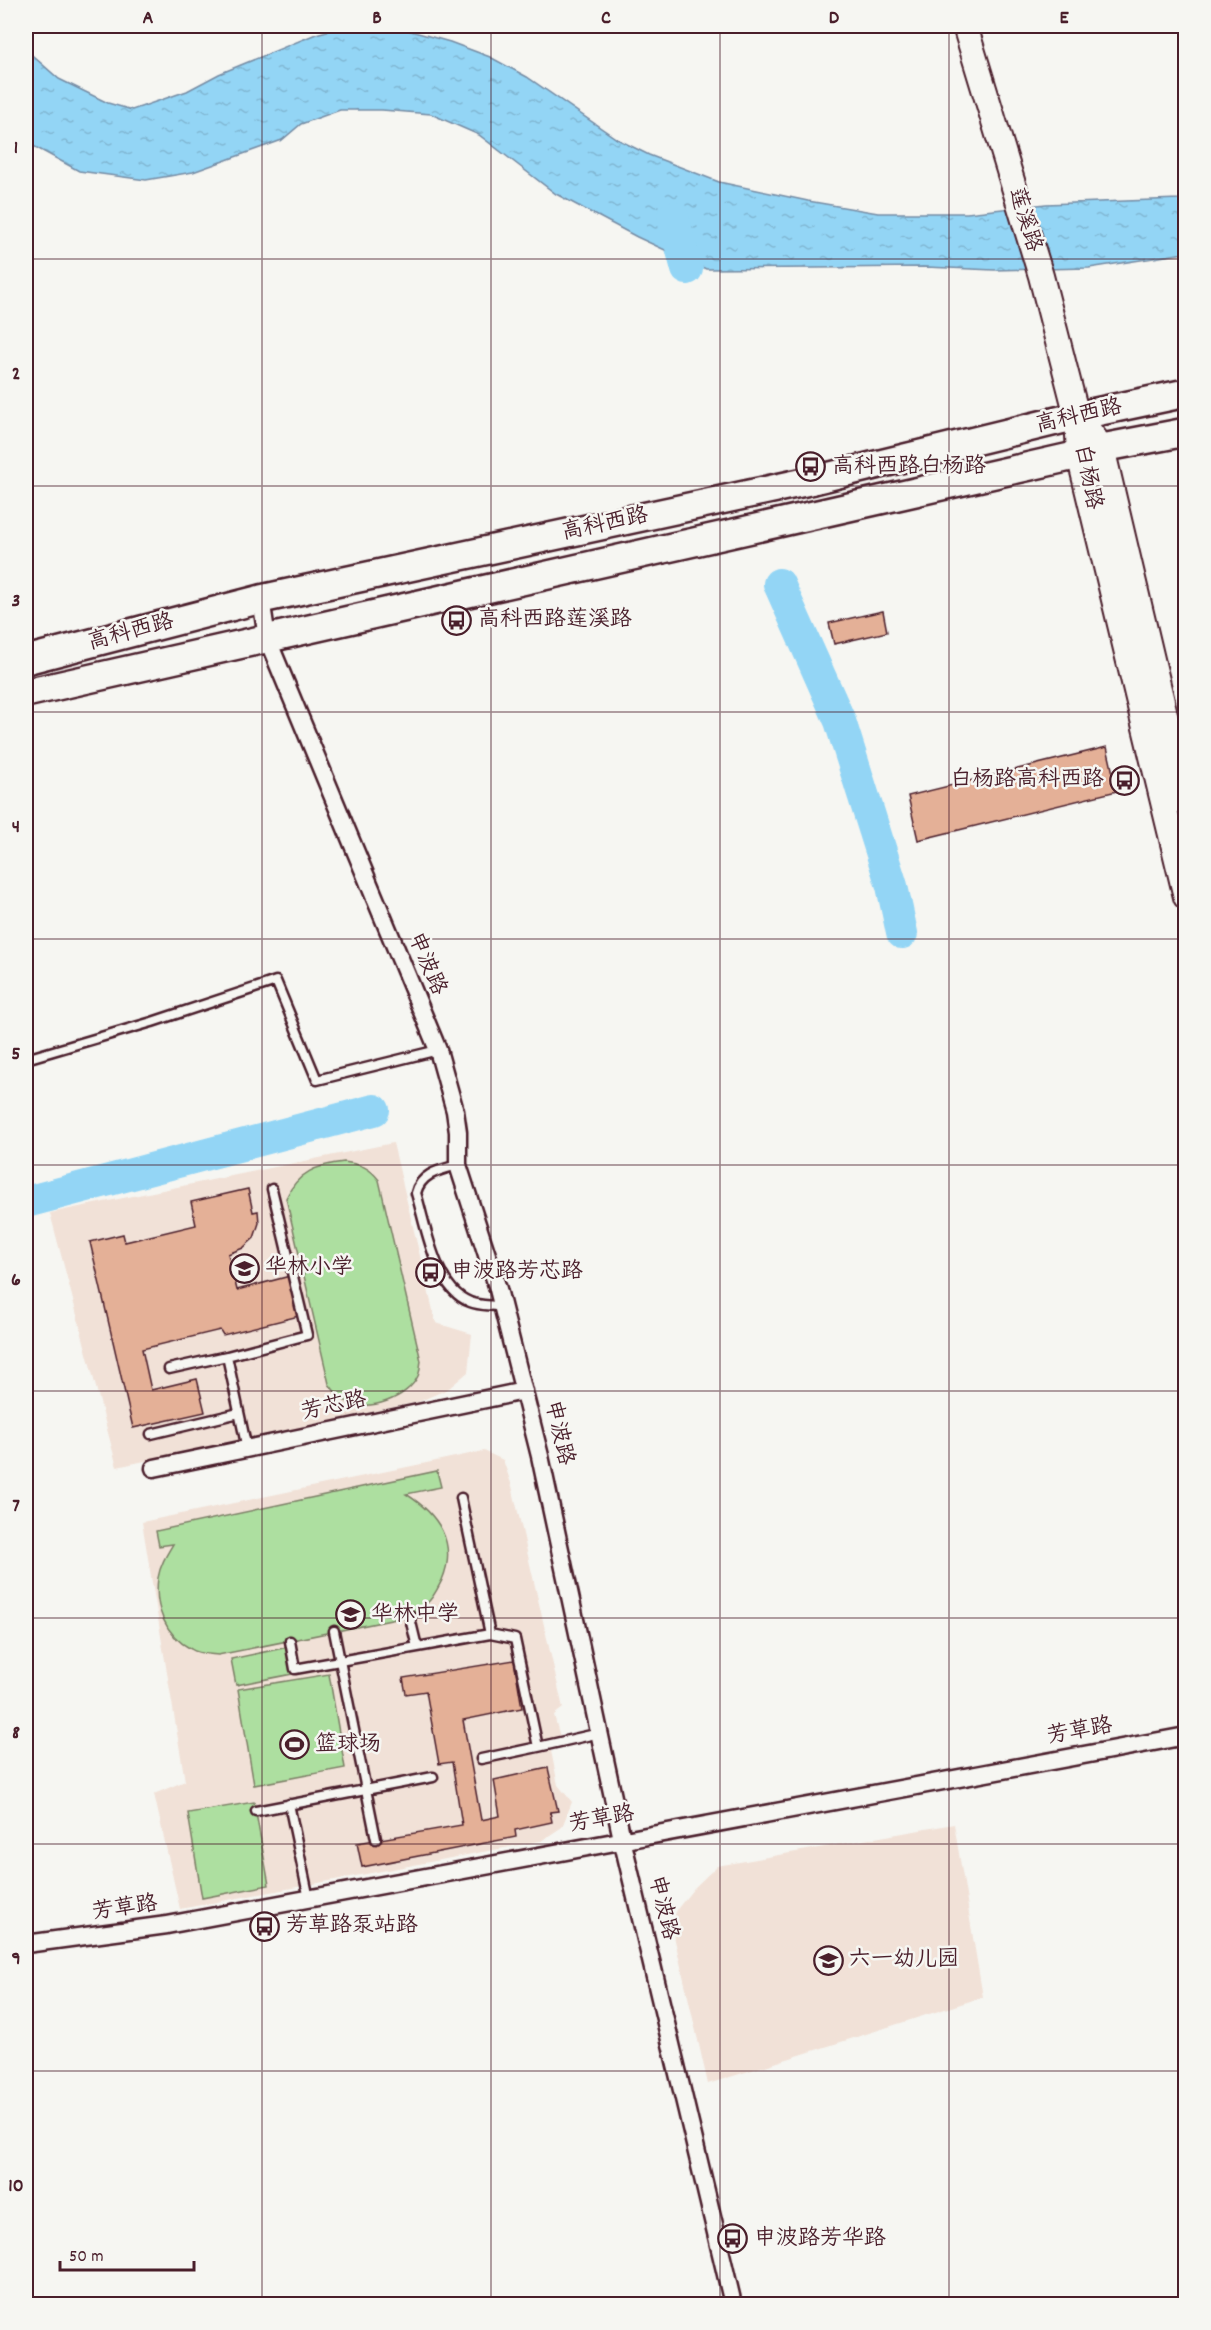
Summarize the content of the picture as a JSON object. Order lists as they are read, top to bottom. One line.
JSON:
{"streets":{"main road":["莲溪路","高科西路","白杨路"],"street":["申波路","芳芯路","芳草路"]},"crossings":[["莲溪路","高科西路"],["莲溪路","白杨路"],["高科西路","白杨路"],["高科西路","申波路"],["申波路","芳芯路"],["申波路","芳草路"]],"places":{"bus stop":["高科西路白杨路","高科西路莲溪路","白杨路高科西路","申波路芳芯路","芳草路泵站路","申波路芳华路"],"school or university":["华林小学","华林中学","六一幼儿园"],"sports":["篮球场"]},"scale_bar":"50 m","grid":{"columns":["A","B","C","D","E"],"rows":["1","2","3","4","5","6","7","8","9","10"]}}
